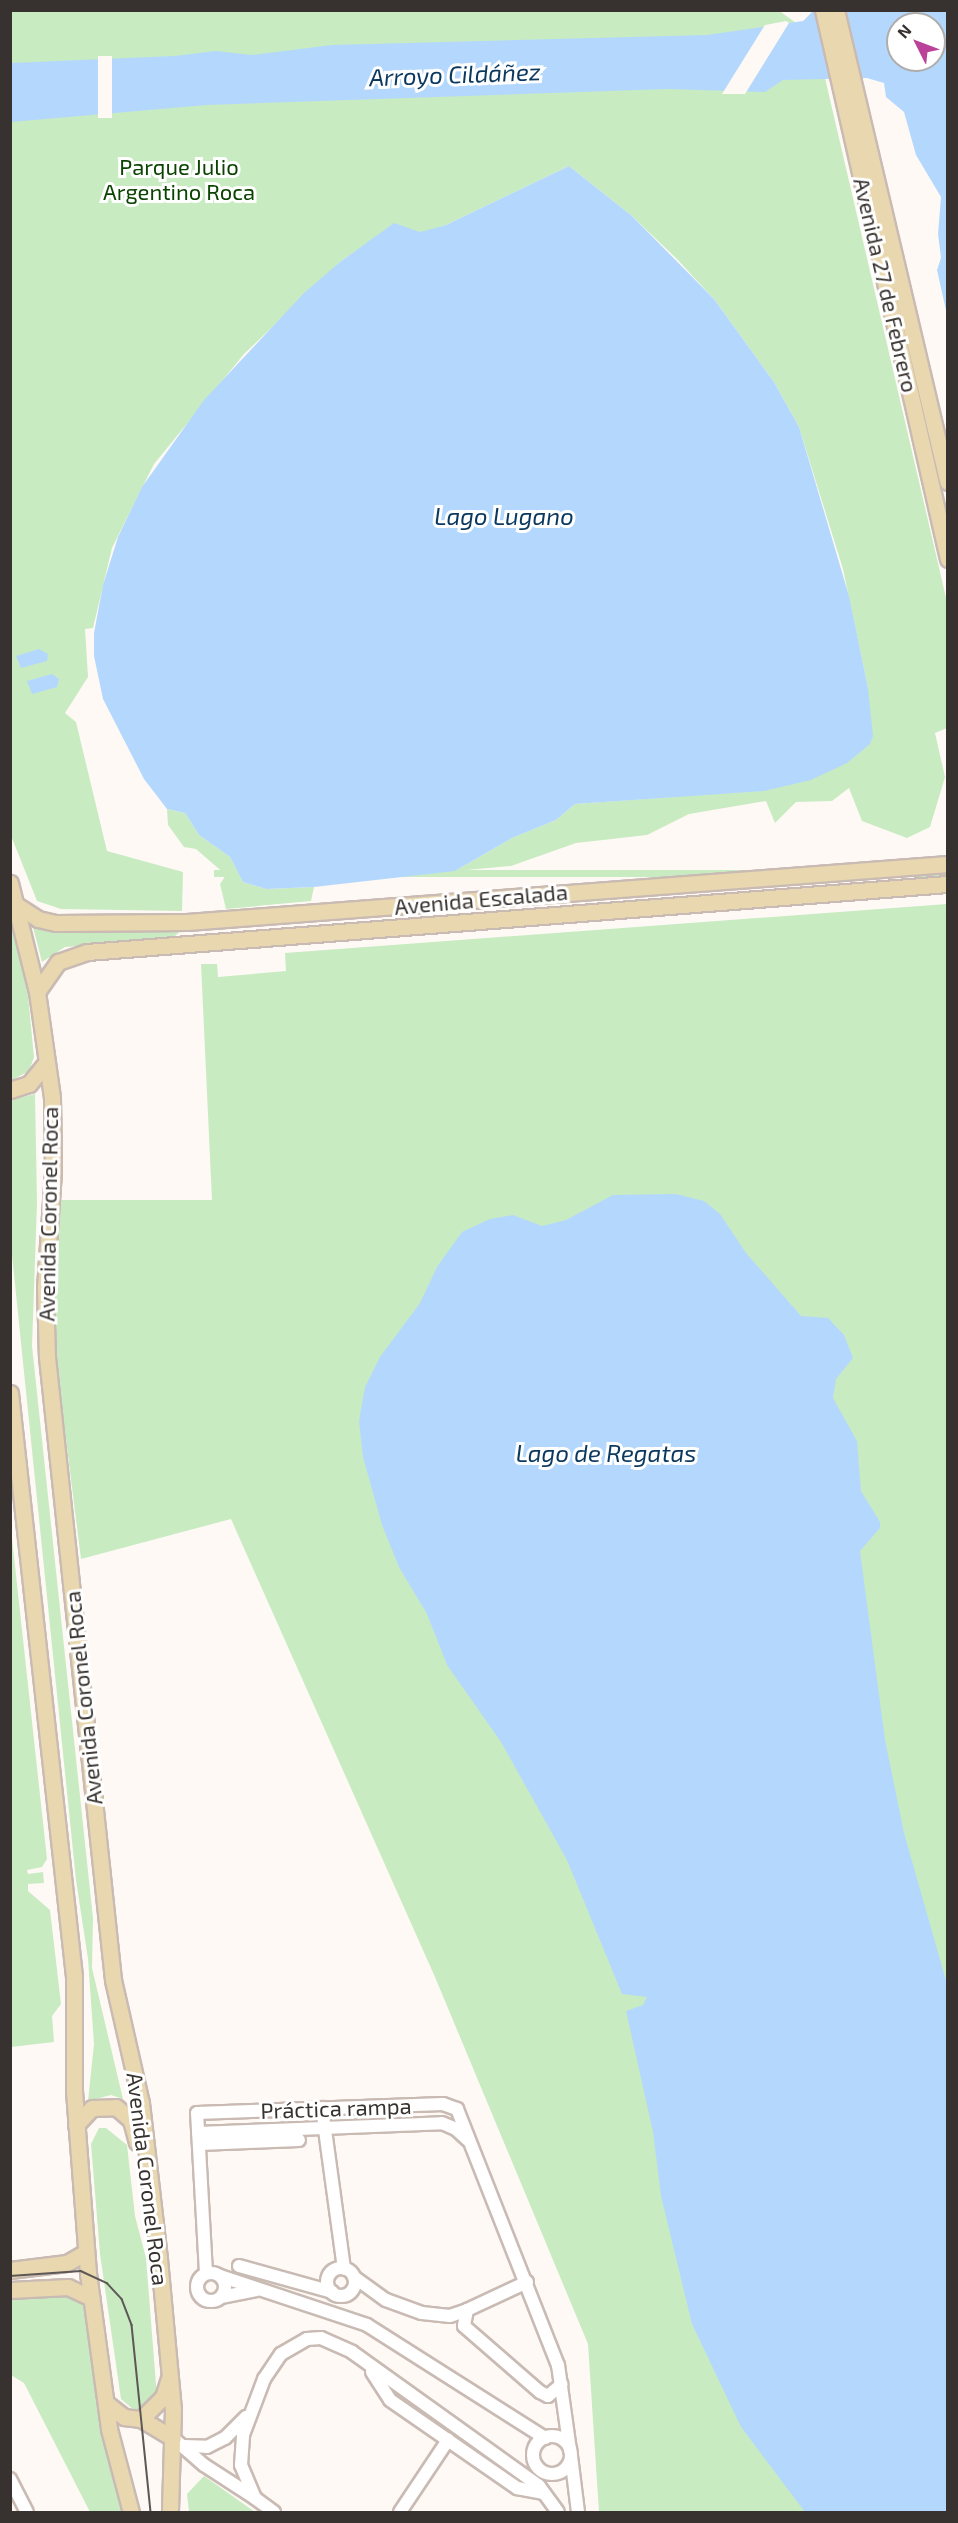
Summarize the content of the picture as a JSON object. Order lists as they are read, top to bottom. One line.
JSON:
{"streets":{"main road":["Avenida 27 de Febrero","Avenida Escalada","Avenida Coronel Roca"],"street":["Práctica rampa"]},"crossings":[["Avenida Escalada","Avenida Coronel Roca"]],"water":["Arroyo Cildáñez","Lago Lugano","Lago de Regatas"],"parks":["Parque Julio Argentino Roca"],"north":"top left"}
